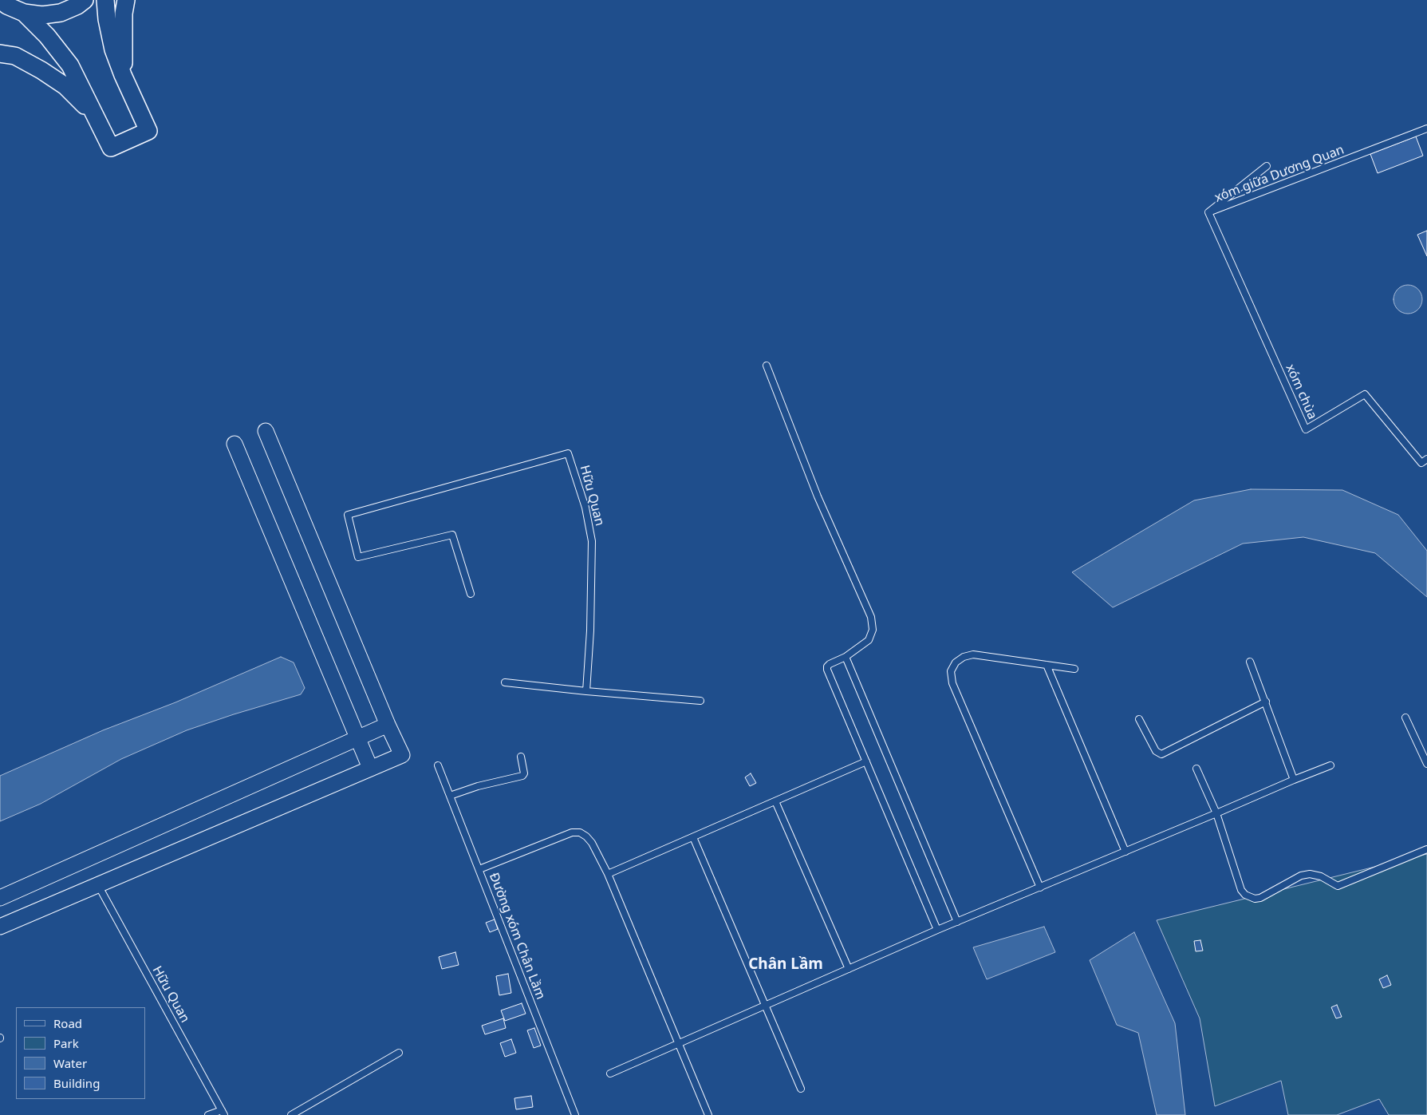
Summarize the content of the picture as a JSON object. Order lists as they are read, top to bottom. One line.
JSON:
{"streets":{"lane":["xóm giữa Dương Quan","xóm chùa","Hữu Quan","Đường xóm Chân Lầm"]},"crossings":[["xóm giữa Dương Quan","xóm chùa"]],"districts":["Chân Lầm"],"legend":["Road","Park","Water","Building"]}
